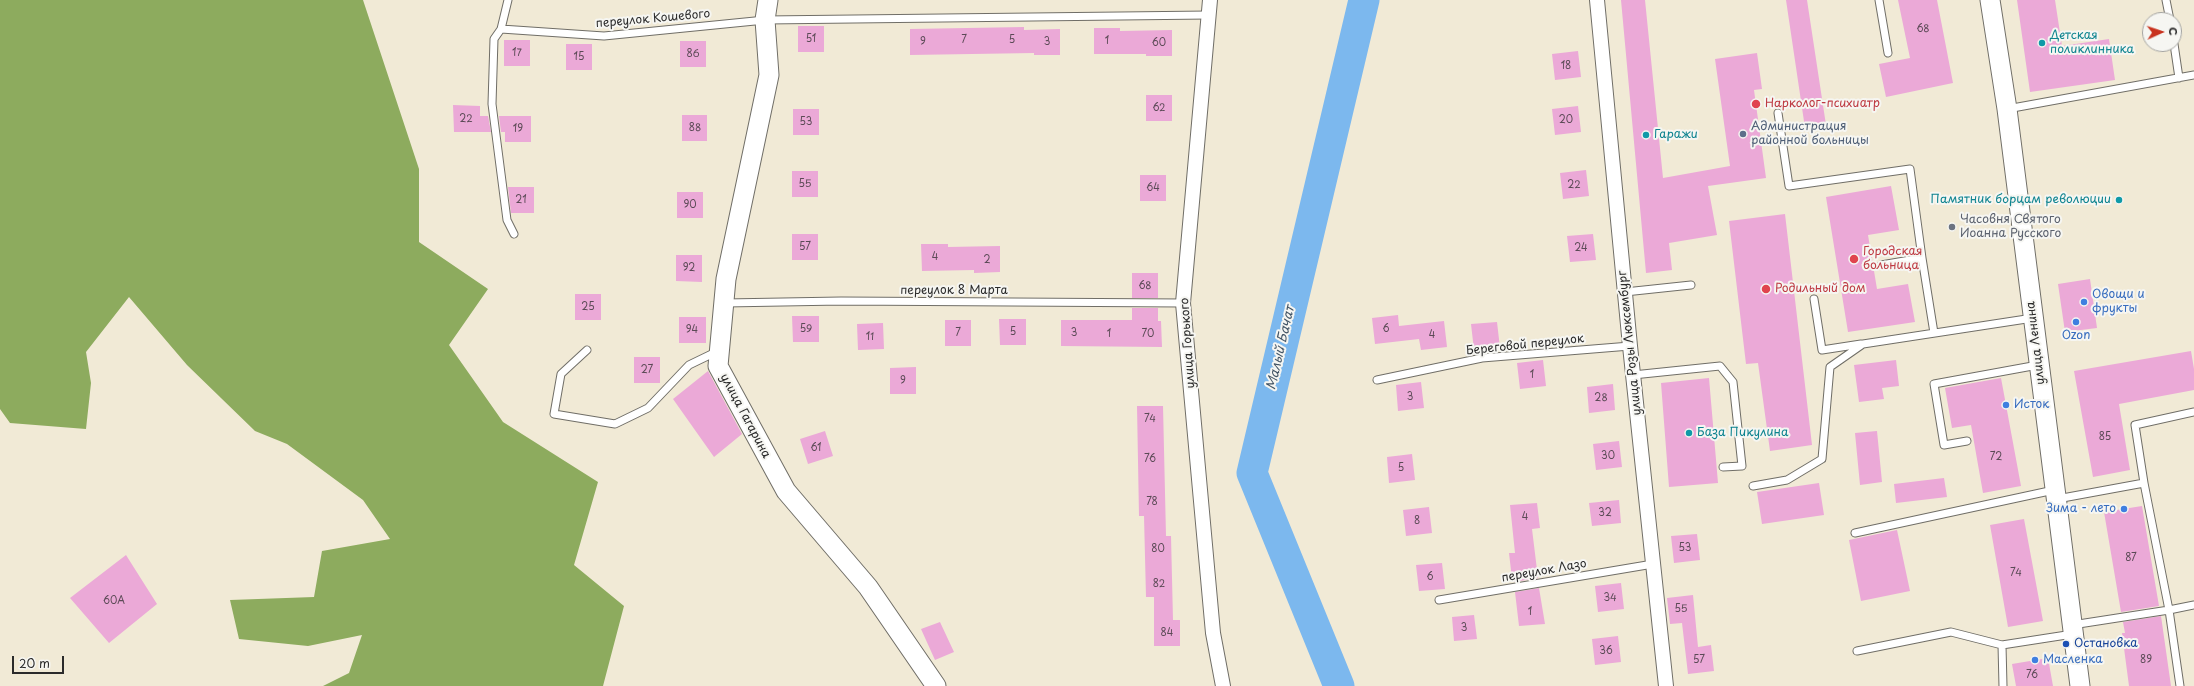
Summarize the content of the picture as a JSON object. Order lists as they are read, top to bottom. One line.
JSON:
{"streets":{"street":["улица Горького","улица Розы Люксембург","улица Ленина","улица Гагарина"],"lane":["переулок Кошевого","переулок 8 Марта","Береговой переулок","переулок Лазо"]},"crossings":[["переулок Кошевого","улица Горького"],["переулок Кошевого","улица Гагарина"],["переулок 8 Марта","улица Горького"],["переулок 8 Марта","улица Гагарина"],["улица Розы Люксембург","Береговой переулок"],["улица Розы Люксембург","переулок Лазо"]],"water":["Малый Бачат"],"places":["Детская поликлинника","Нарколог-психиатр","Администрация районной больницы","Гаражи","Памятник борцам революции","Часовня Святого Иоанна Русского","Городская больница","Родильный дом","Овощи и фрукты","Ozon","Исток","База Пикулина","Зима - лето","Остановка","Масленка"],"house_numbers":["68","51","7","5","1","9","3","60","17","86","15","18","62","22","20","53","88","19","55","22","64","21","90","57","24","4","2","92","68","25","59","6","94","5","7","3","1","70","4","11","27","1","9","3","28","74","85","61","30","72","76","5","78","32","4","8","53","80","87","74","6","82","34","60А","55","1","3","84","36","57","89","76"],"scale_bar":"20 m","north":"right"}
